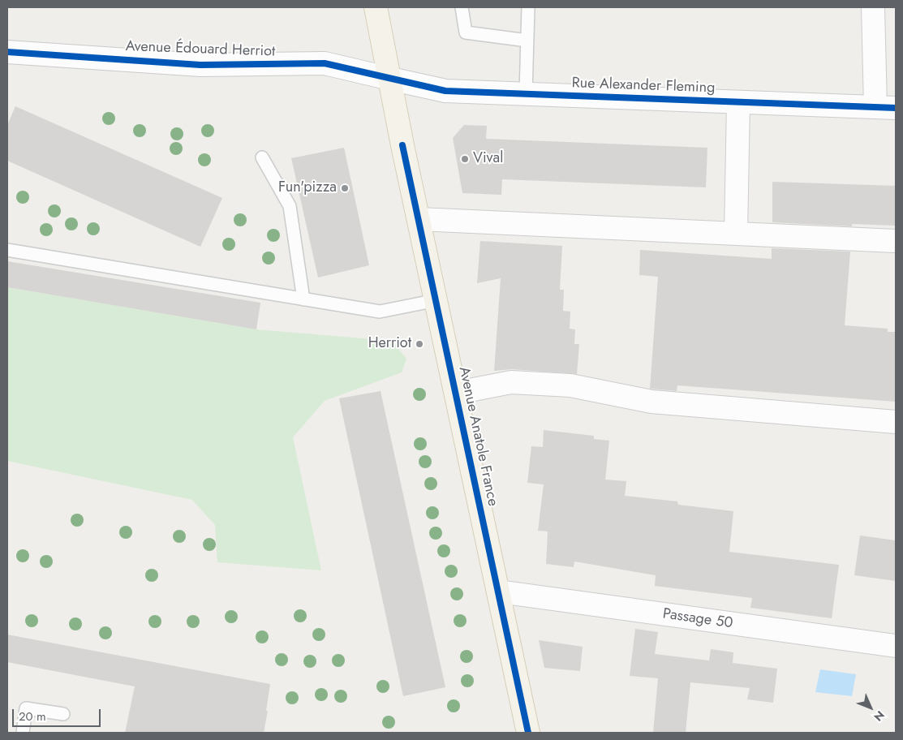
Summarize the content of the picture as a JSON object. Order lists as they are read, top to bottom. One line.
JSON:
{"streets":{"main road":["Avenue Anatole France"],"street":["Avenue Édouard Herriot","Rue Alexander Fleming","Passage 50"]},"crossings":[["Avenue Édouard Herriot","Rue Alexander Fleming"],["Avenue Édouard Herriot","Avenue Anatole France"],["Rue Alexander Fleming","Avenue Anatole France"],["Avenue Anatole France","Passage 50"]],"places":["Vival","Fun'pizza","Herriot"],"scale_bar":"20 m","north":"bottom right"}
